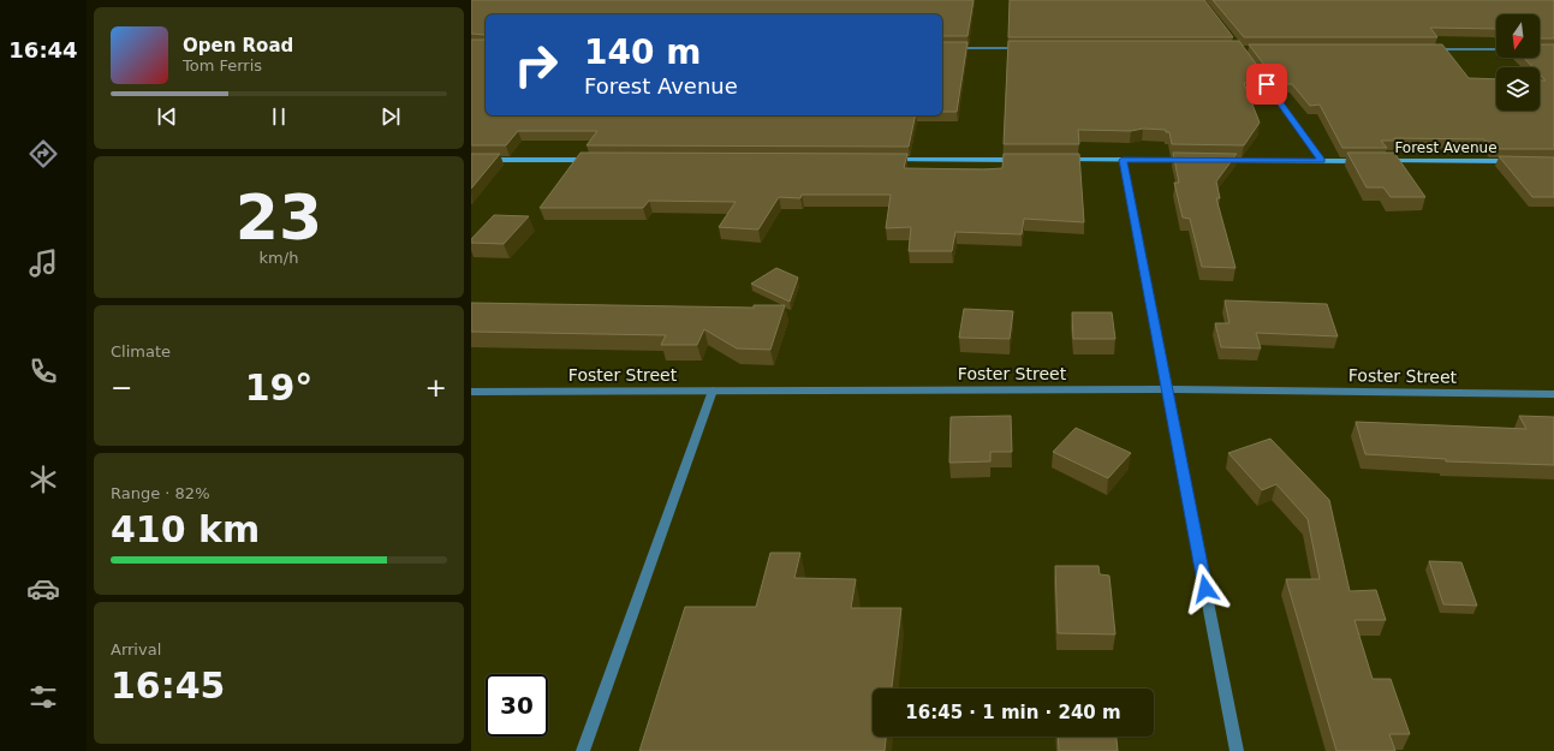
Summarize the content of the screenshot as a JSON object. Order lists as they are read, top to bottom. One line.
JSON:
{"streets":{"street":["Forest Avenue","Foster Street"]},"north":"bottom","page":{"tabs":"16:44","turn":["140 m","Forest Avenue"],"song":["Open Road","Tom Ferris"],"tile":[["23","km/h"],"Climate",["Range · 82%","410 km"],["Arrival","16:45"]],"heat":["−","19°","+"],"limit":"30","trip":"16:45 · 1 min · 240 m"}}
